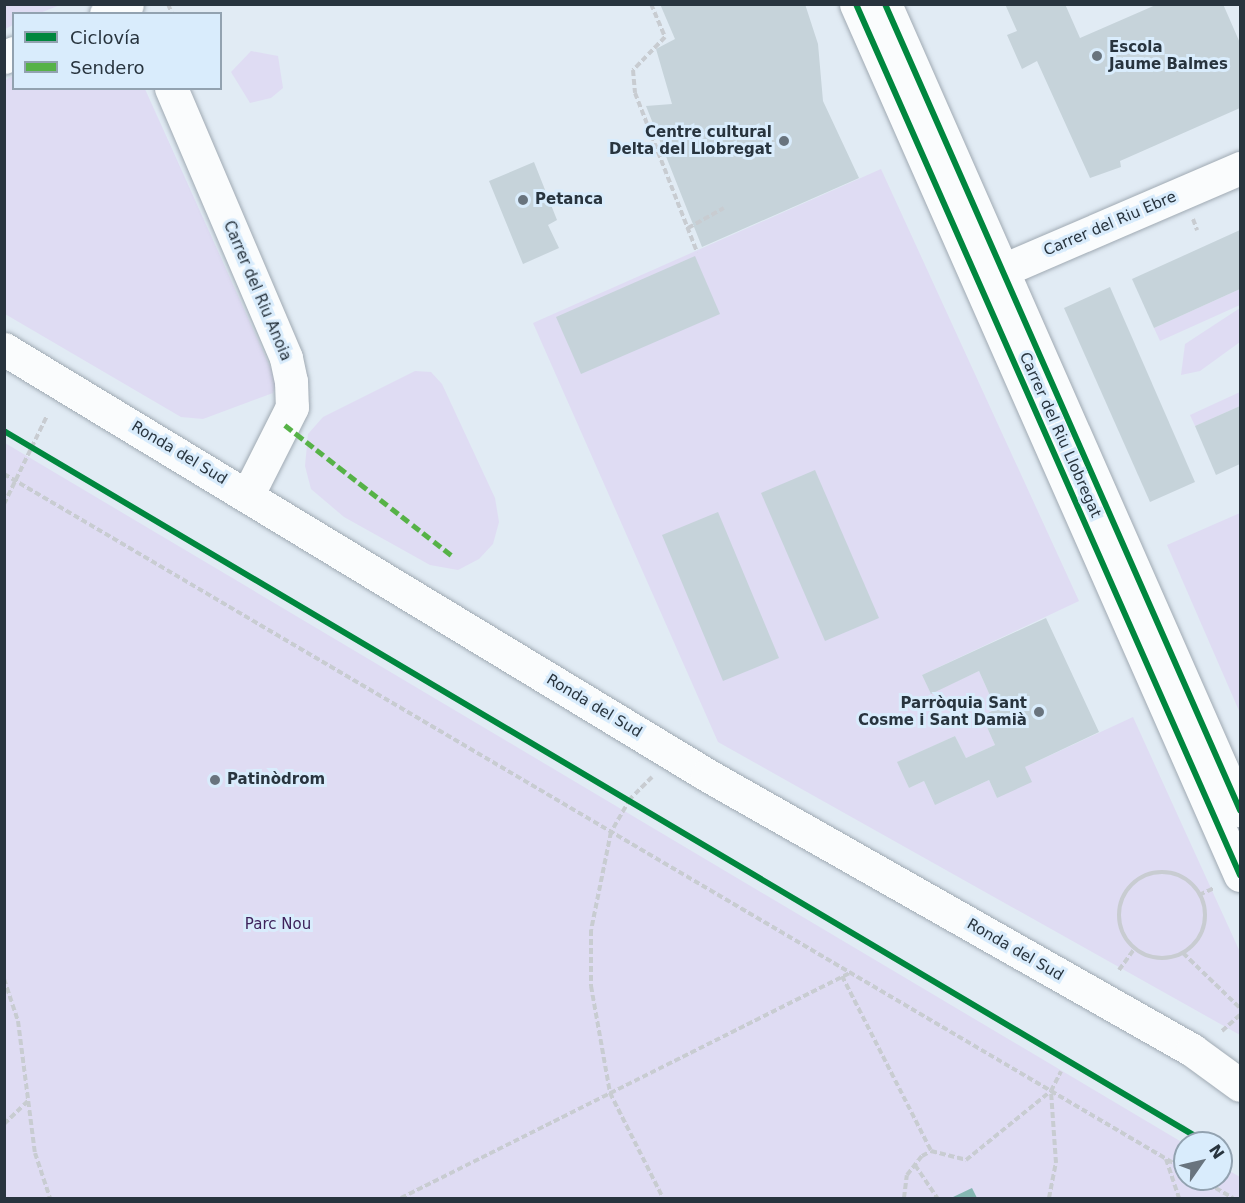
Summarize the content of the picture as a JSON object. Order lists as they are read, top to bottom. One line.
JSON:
{"streets":{"street":["Carrer del Riu Ebre","Carrer del Riu Anoia","Carrer del Riu Llobregat","Ronda del Sud"]},"crossings":[["Carrer del Riu Ebre","Carrer del Riu Llobregat"],["Carrer del Riu Anoia","Ronda del Sud"]],"parks":["Parc Nou"],"places":["Escola Jaume Balmes","Centre cultural Delta del Llobregat","Petanca","Parròquia Sant Cosme i Sant Damià","Patinòdrom"],"legend":["Ciclovía","Sendero"],"north":"top right"}
